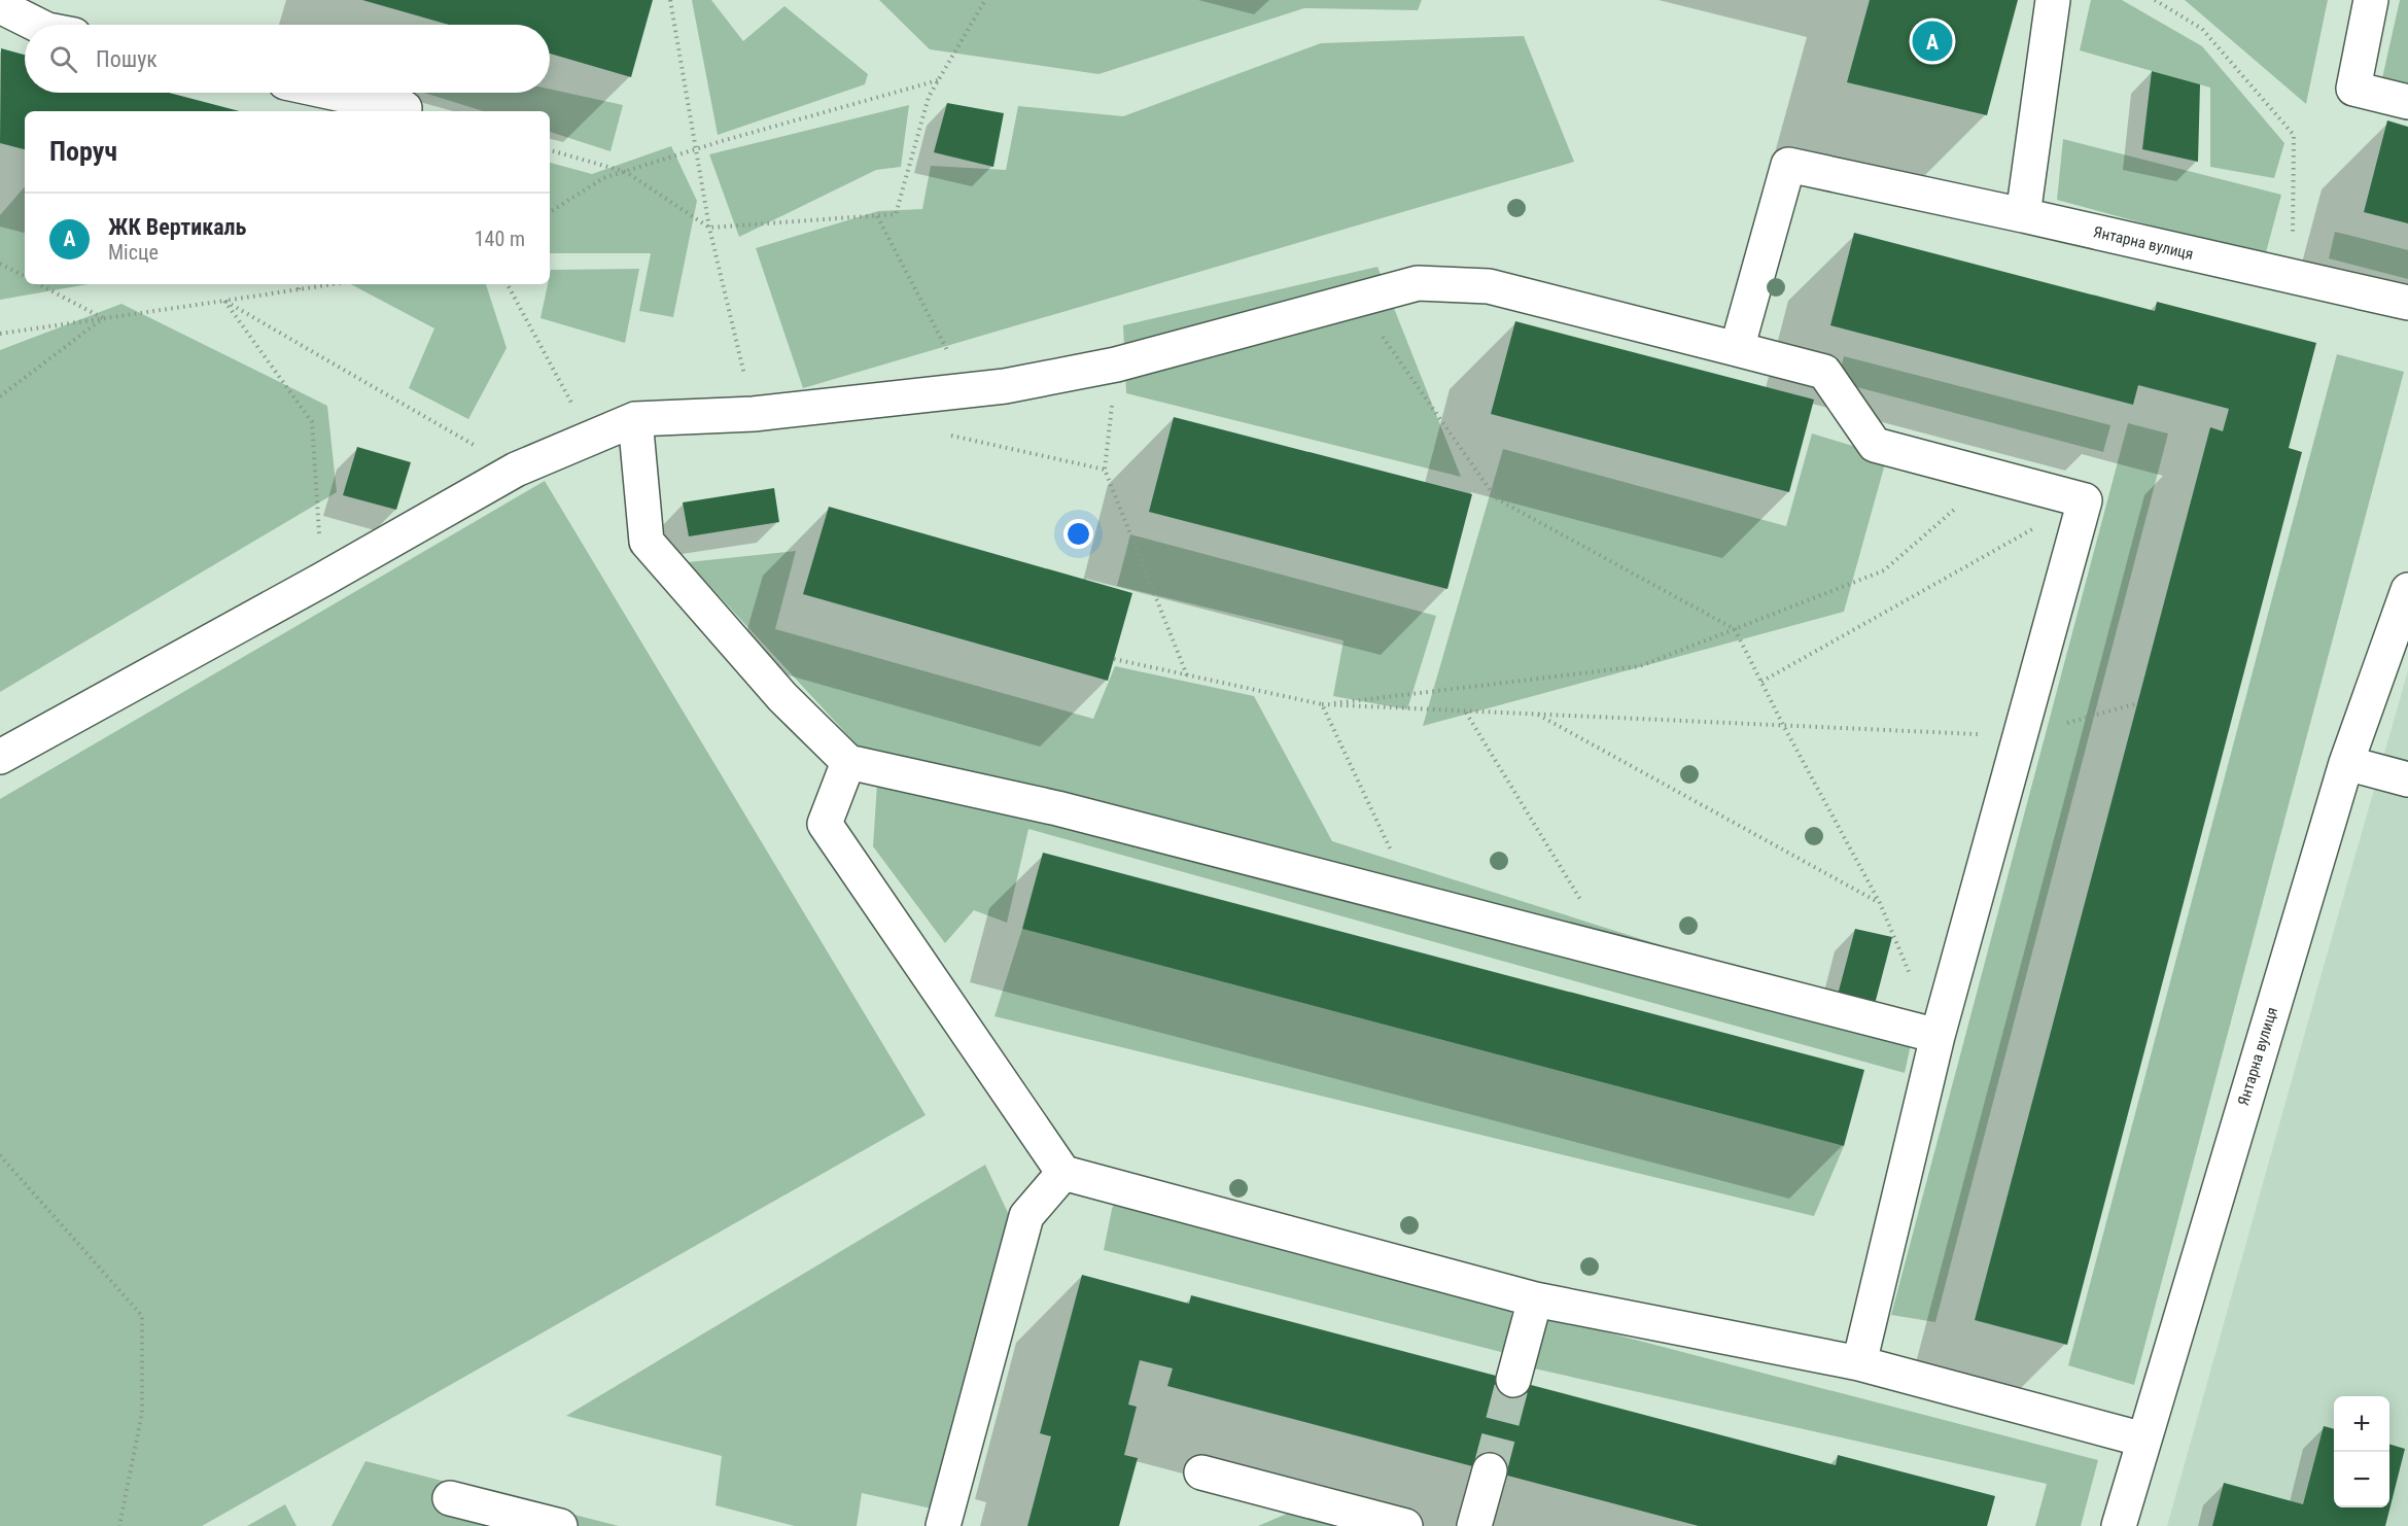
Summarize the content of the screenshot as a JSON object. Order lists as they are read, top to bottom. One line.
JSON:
{"streets":{"street":["Янтарна вулиця"]},"page":{"pins":"A","search":"Пошук","heading":"Поруч","list":[{"mark":"A","name":"ЖК Вертикаль","note":"Місце","value":"140 m"}],"map_buttons":["+","−"]}}
